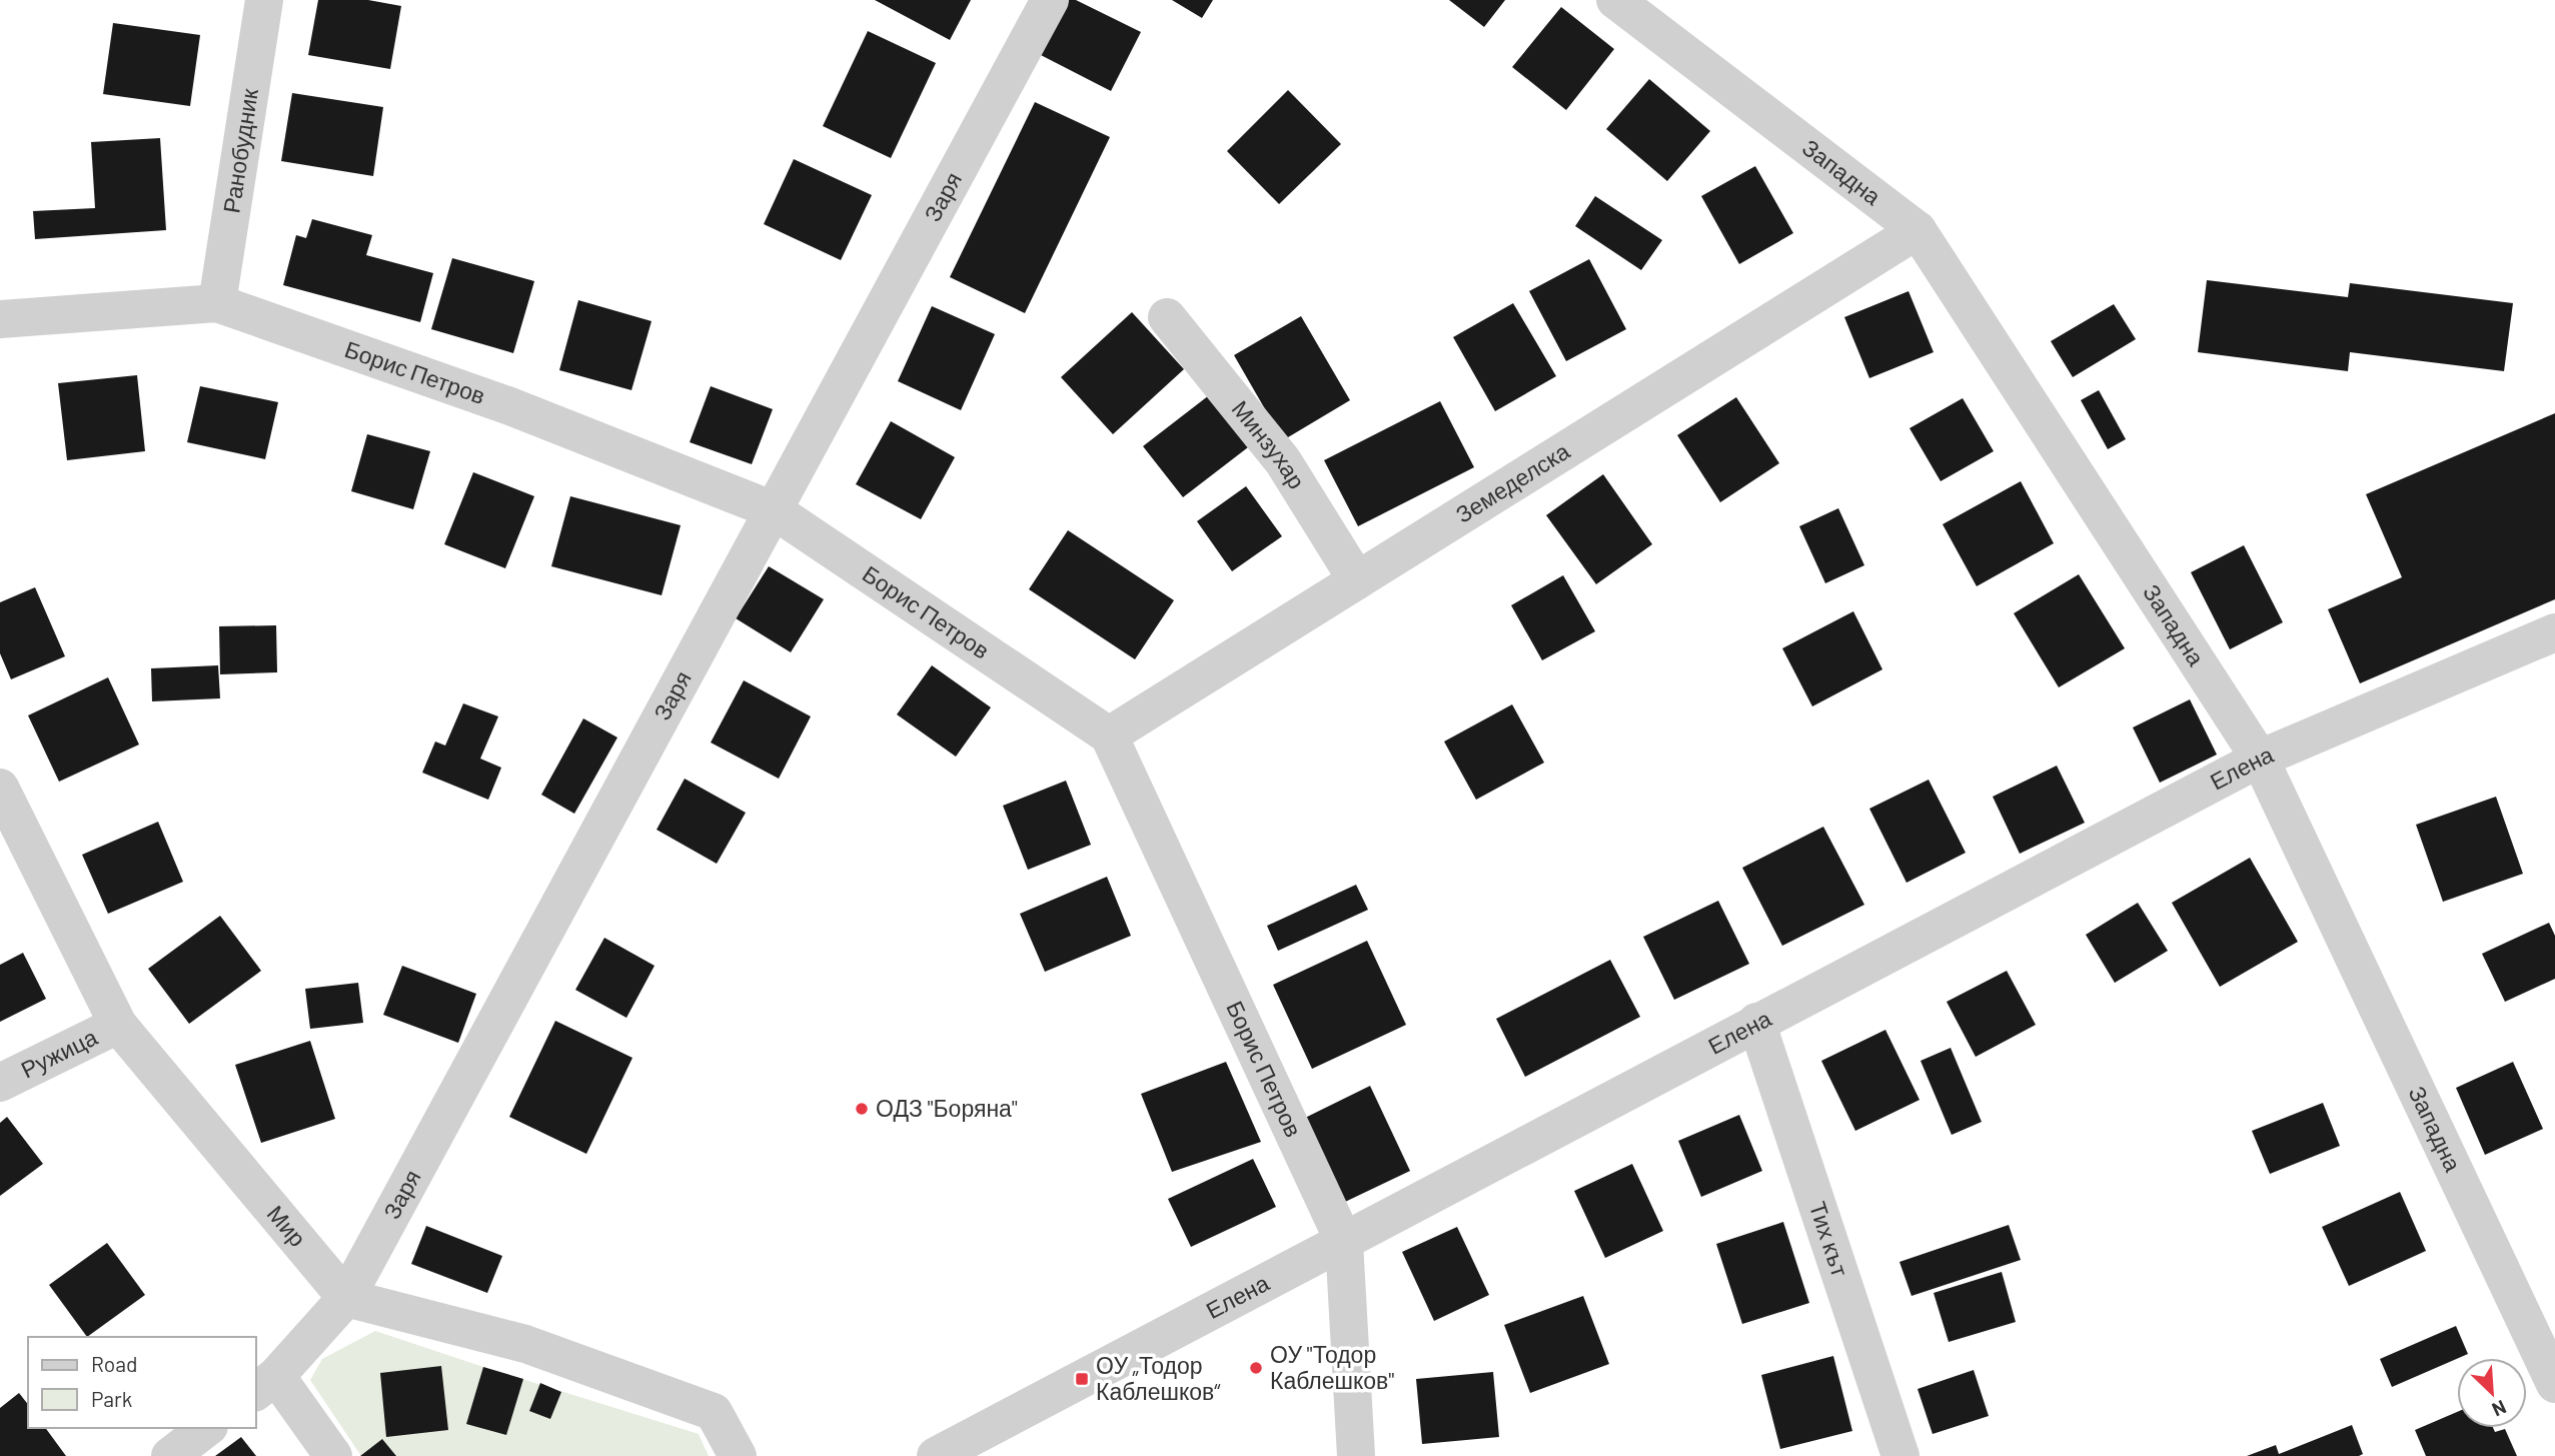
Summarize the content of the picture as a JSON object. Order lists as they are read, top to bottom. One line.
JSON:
{"streets":{"street":["Ранобудник","Западна","Заря","Борис Петров","Минзухар","Земеделска","Елена","Ружица","Мир","Тих кът"]},"crossings":[["Ранобудник","Борис Петров"],["Западна","Земеделска"],["Западна","Елена"],["Заря","Борис Петров"],["Заря","Мир"],["Борис Петров","Земеделска"],["Борис Петров","Елена"],["Минзухар","Земеделска"],["Елена","Тих кът"],["Ружица","Мир"]],"places":{"other":["ОДЗ \"Боряна\"","ОУ \"Тодор Каблешков\""],"transit":["ОУ „Тодор Каблешков“"]},"legend":["Road","Park"],"north":"bottom right"}
